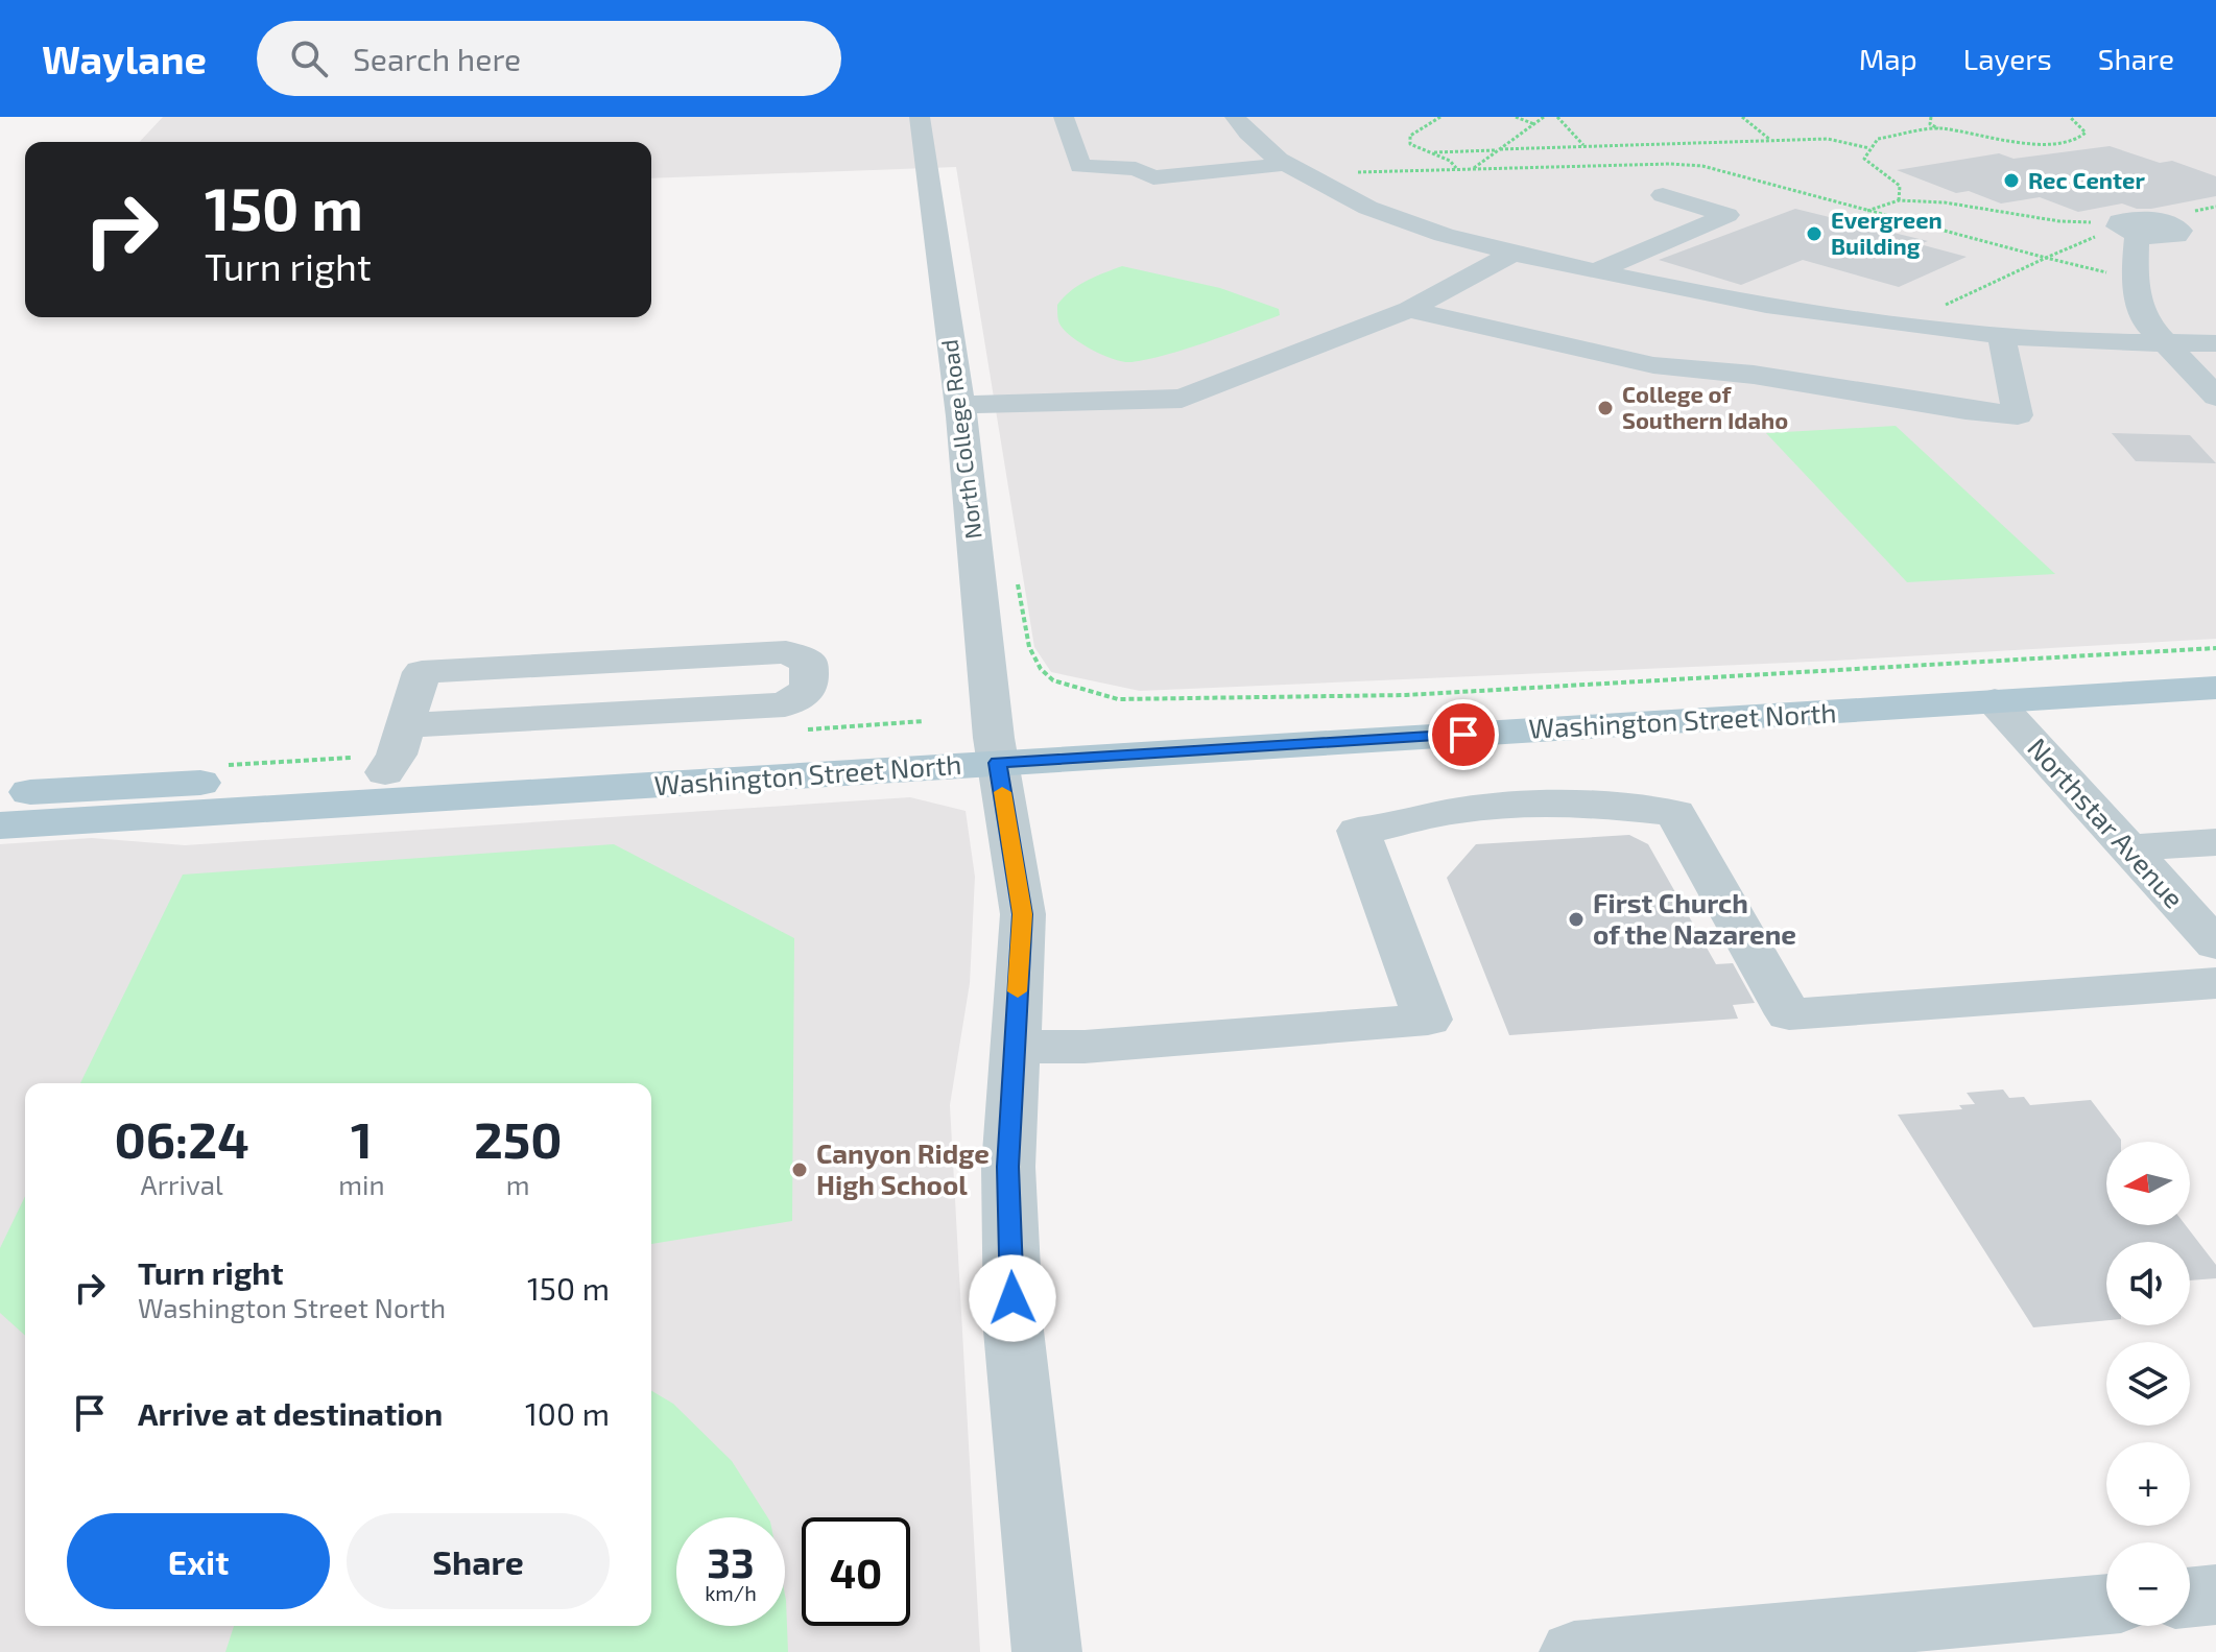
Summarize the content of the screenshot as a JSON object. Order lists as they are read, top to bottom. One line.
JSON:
{"streets":{"main road":["Washington Street North"],"street":["North College Road","Northstar Avenue"]},"crossings":[["North College Road","Washington Street North"],["Washington Street North","Northstar Avenue"]],"places":["Rec Center","Evergreen Building","College of Southern Idaho","First Church of the Nazarene","Canyon Ridge High School"],"north":"left","page":{"header":"Waylane","search":"Search here","nav":["Map","Layers","Share"],"turn":["150 m","Turn right"],"eta":["06:24","Arrival","1","min","250","m"],"map_buttons":["+","−"],"list":[{"name":"Turn right","note":"Washington Street North","value":"150 m"},{"name":"Arrive at destination","value":"100 m"}],"buttons":["Exit","Share"],"speed":"33 km/h","limit":"40"}}
